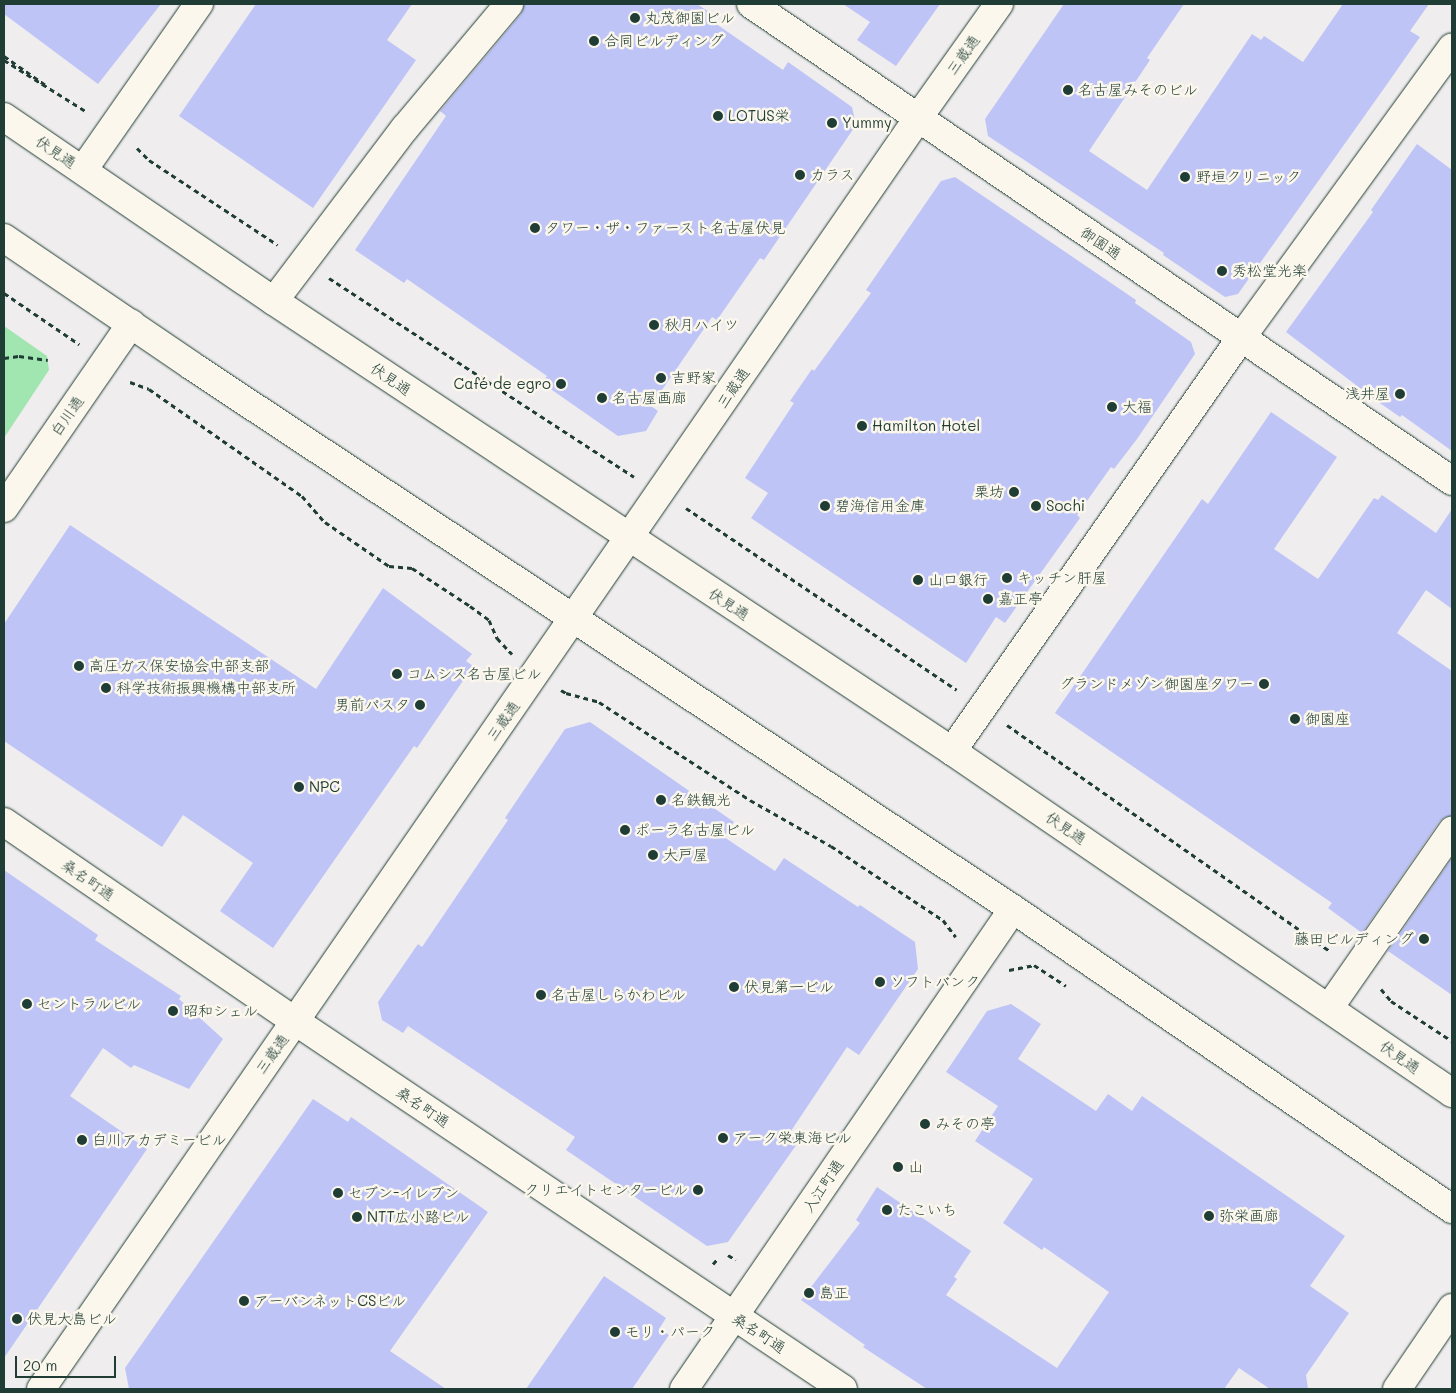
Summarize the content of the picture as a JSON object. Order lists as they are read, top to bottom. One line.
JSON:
{"streets":{"main road":["三蔵通","伏見通","御園通","白川通","桑名町通","入江町通"]},"crossings":[["三蔵通","伏見通"],["三蔵通","御園通"],["三蔵通","桑名町通"],["桑名町通","入江町通"]],"places":["丸茂御園ビル","合同ビルディング","名古屋みそのビル","LOTUS栄","Yummy","カラス","野垣クリニック","タワー・ザ・ファースト名古屋伏見","秀松堂光楽","秋月ハイツ","吉野家","Café de egro","浅井屋","名古屋画廊","大福","Hamilton Hotel","栗坊","碧海信用金庫","Sochi","キッチン肝屋","山口銀行","嘉正亭","高圧ガス保安協会中部支部","コムシス名古屋ビル","グランドメゾン御園座タワー","科学技術振興機構中部支所","男前パスタ","御園座","NPC","名鉄観光","ポーラ名古屋ビル","大戸屋","藤田ビルディング","ソフトバンク","伏見第一ビル","名古屋しらかわビル","セントラルビル","昭和シェル","みその亭","アーク栄東海ビル","白川アカデミービル","山","クリエイトセンタービル","セブン-イレブン","たこいち","弥栄画廊","NTT広小路ビル","島正","アーバンネットCSビル","伏見大島ビル","モリ・パーク"],"scale_bar":"20 m"}
